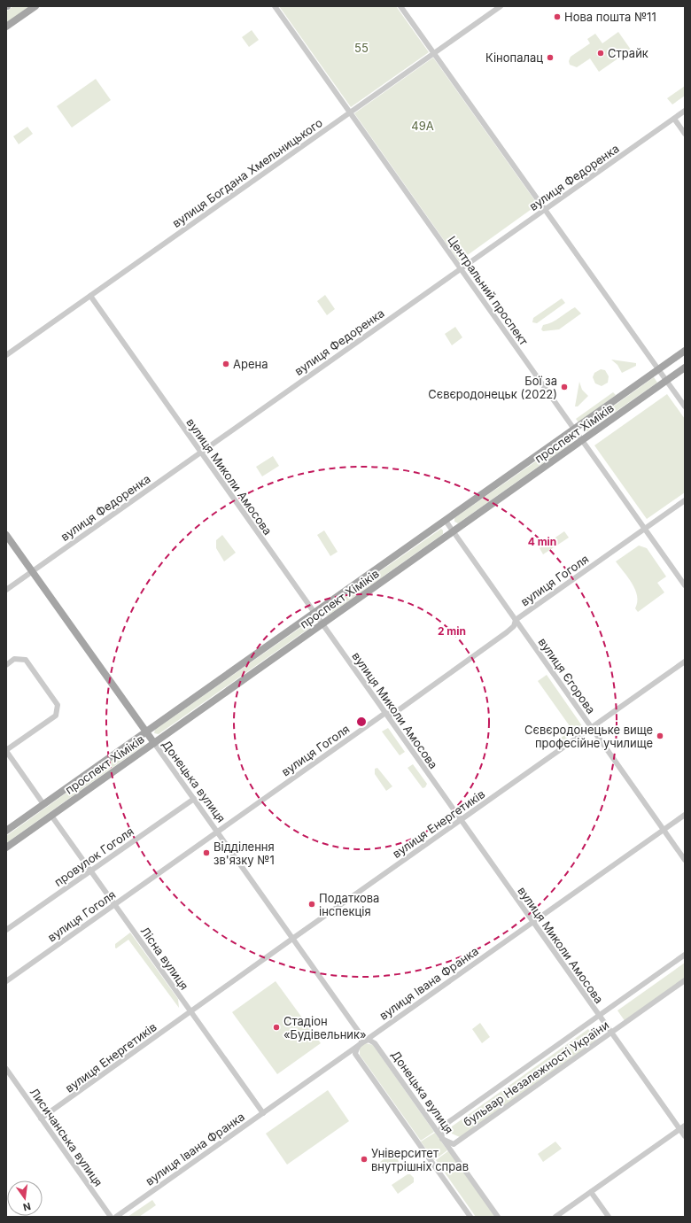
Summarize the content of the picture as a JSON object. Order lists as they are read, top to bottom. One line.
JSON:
{"streets":{"main road":["проспект Хіміків","Донецька вулиця"],"street":["вулиця Богдана Хмельницького","вулиця Федоренка","Центральний проспект","вулиця Миколи Амосова","вулиця Гоголя","вулиця Єгорова","вулиця Енергетиків","провулок Гоголя","Лісна вулиця","вулиця Івана Франка","бульвар Незалежності України","Лисичанська вулиця"]},"crossings":[["вулиця Богдана Хмельницького","Центральний проспект"],["вулиця Богдана Хмельницького","вулиця Миколи Амосова"],["вулиця Федоренка","Центральний проспект"],["вулиця Федоренка","вулиця Миколи Амосова"],["вулиця Федоренка","Донецька вулиця"],["Центральний проспект","проспект Хіміків"],["Центральний проспект","вулиця Гоголя"],["проспект Хіміків","вулиця Миколи Амосова"],["проспект Хіміків","вулиця Єгорова"],["проспект Хіміків","Донецька вулиця"],["проспект Хіміків","Лісна вулиця"],["вулиця Миколи Амосова","вулиця Гоголя"],["вулиця Миколи Амосова","вулиця Енергетиків"],["вулиця Миколи Амосова","вулиця Івана Франка"],["вулиця Миколи Амосова","бульвар Незалежності України"],["вулиця Гоголя","вулиця Єгорова"],["вулиця Гоголя","Донецька вулиця"],["вулиця Гоголя","Лісна вулиця"],["вулиця Єгорова","вулиця Енергетиків"],["вулиця Єгорова","вулиця Івана Франка"],["Донецька вулиця","вулиця Енергетиків"],["Донецька вулиця","провулок Гоголя"],["Донецька вулиця","вулиця Івана Франка"],["Донецька вулиця","бульвар Незалежності України"],["вулиця Енергетиків","Лісна вулиця"],["вулиця Енергетиків","Лисичанська вулиця"],["провулок Гоголя","Лісна вулиця"],["Лісна вулиця","вулиця Івана Франка"]],"parks":["55","49А"],"places":["Нова пошта №11","Страйк","Кінопалац","Арена","Бої за Сєвєродонецьк (2022)","Сєвєродонецьке вище професійне училище","Відділення зв'язку №1","Податкова інспекція","Стадіон «Будівельник»","Університет внутрішніх справ"],"north":"bottom","rings":["4 min","2 min"]}
